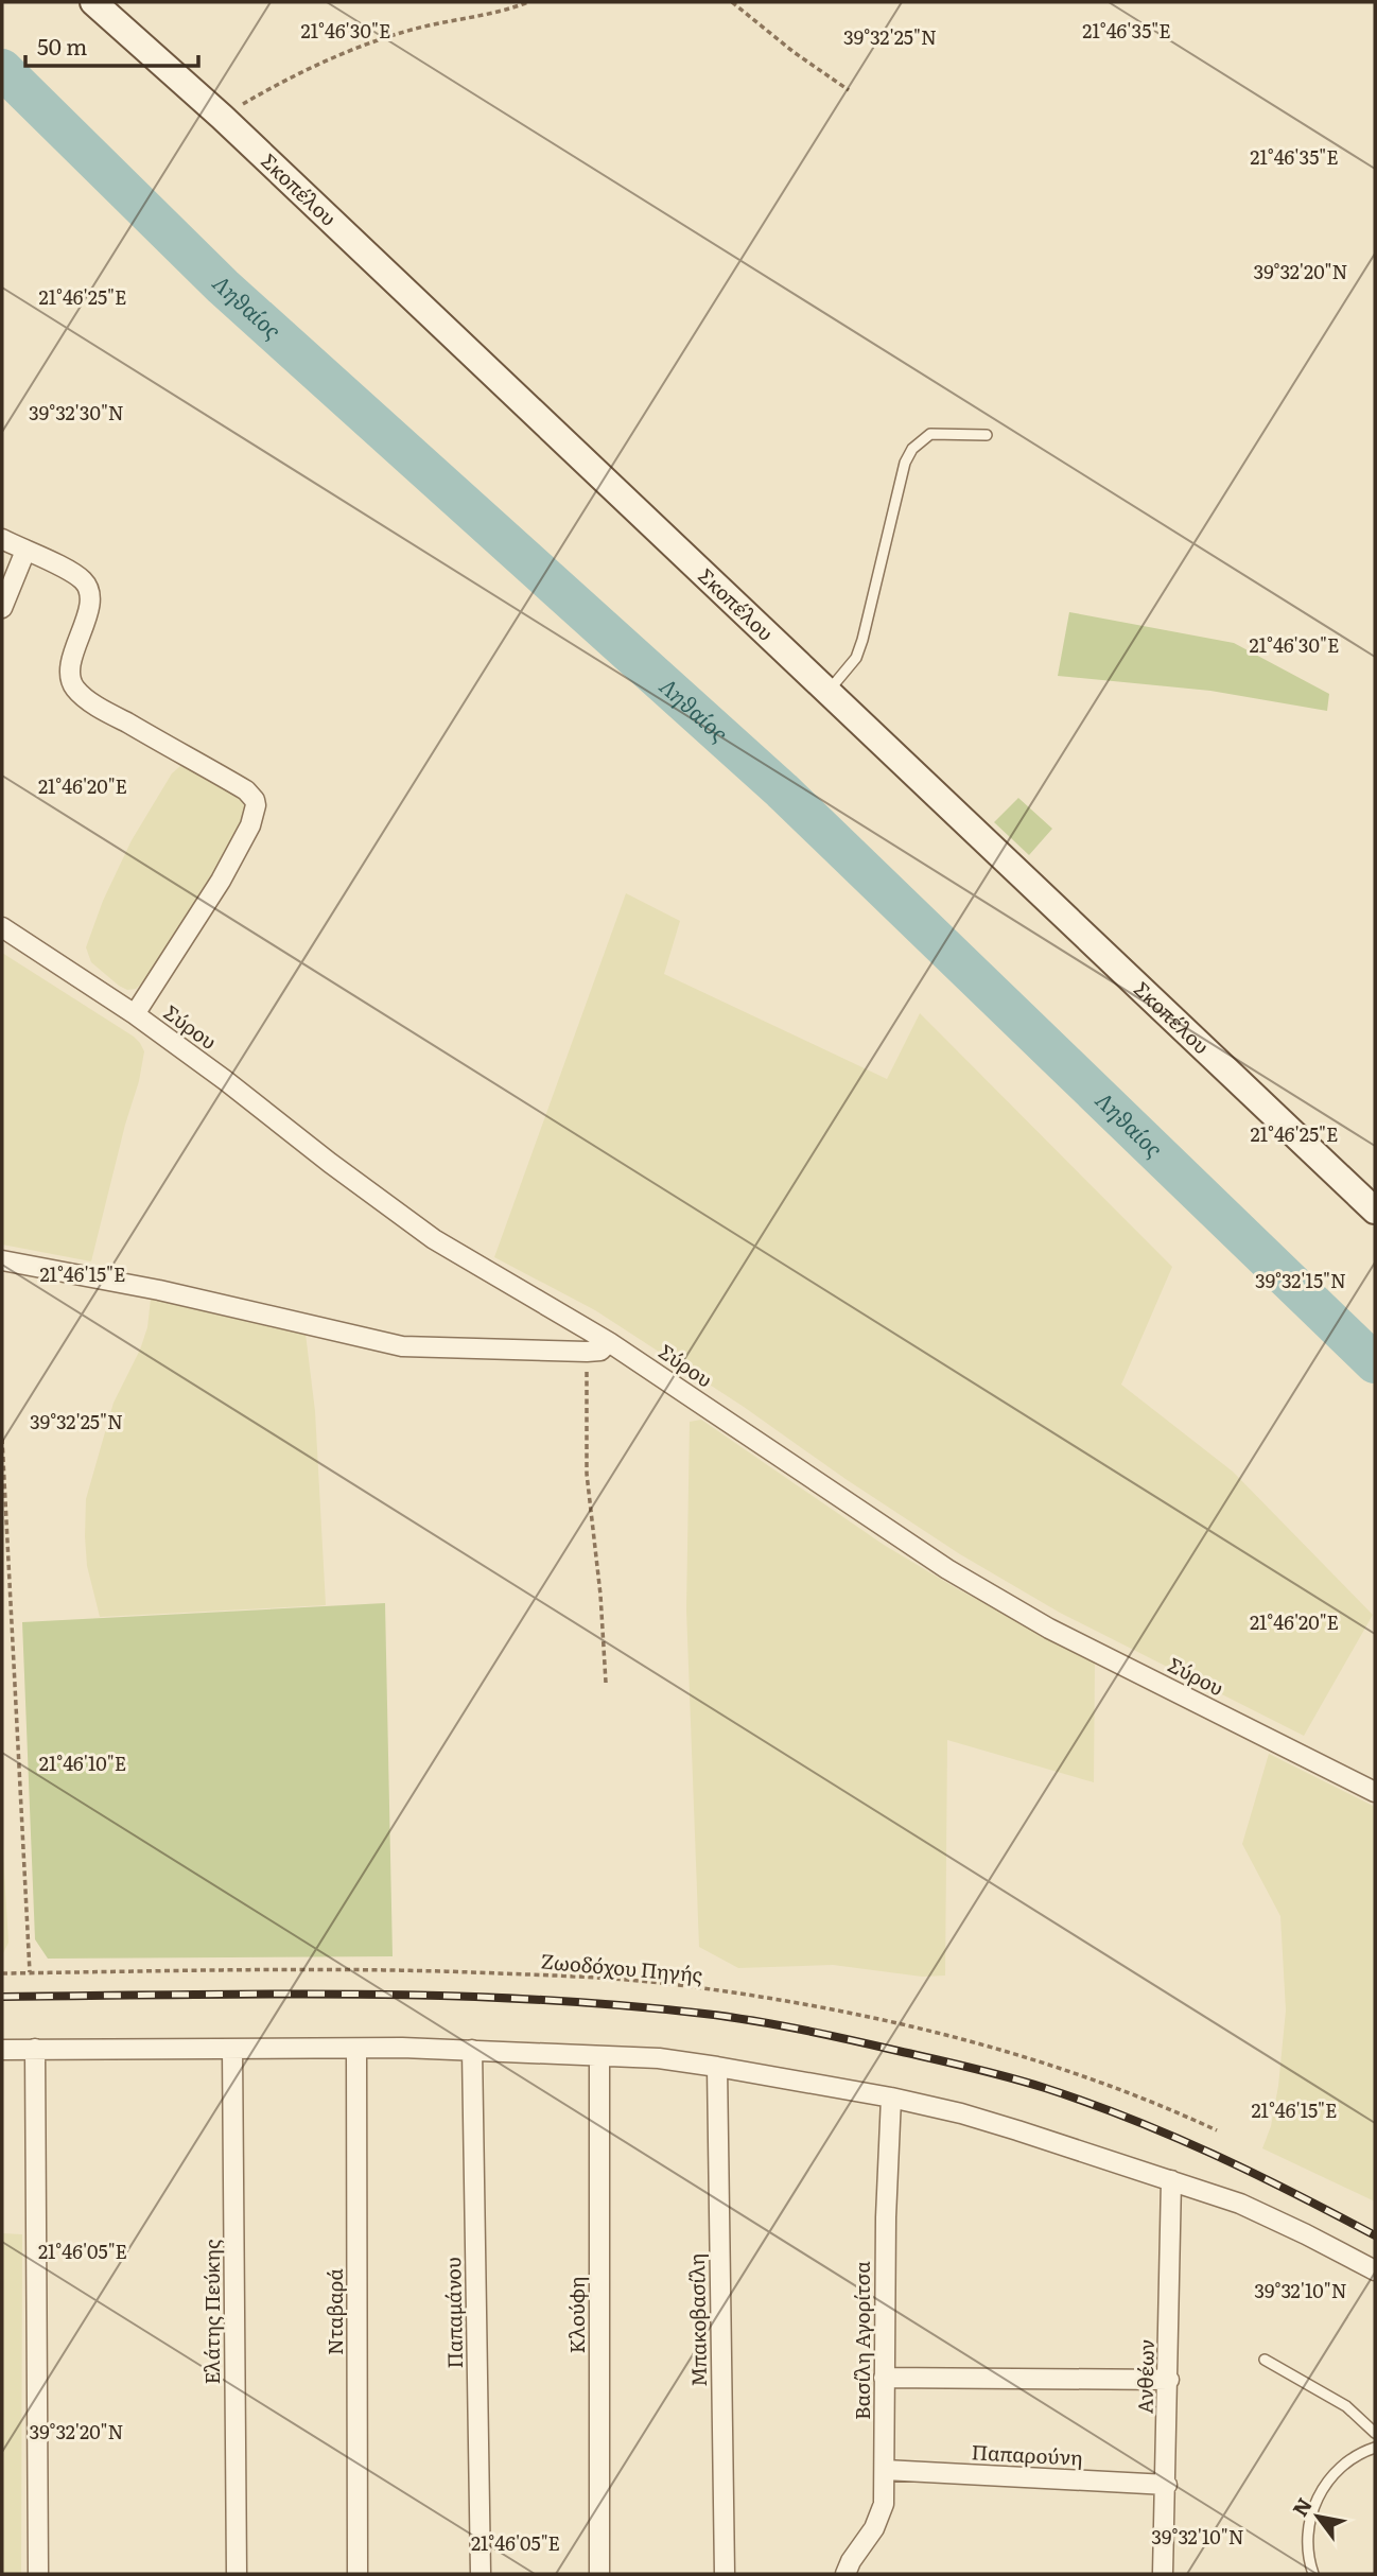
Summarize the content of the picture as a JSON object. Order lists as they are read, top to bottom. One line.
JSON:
{"streets":{"main road":["Σκοπέλου"],"street":["Σύρου","Ελάτης Πεύκης","Νταβαρά","Παπαμάνου","Κλούφη","Μπακοβασίλη","Βασίλη Αγορίτσα","Ανθέων","Παπαρούνη"],"path":["Ζωοδόχου Πηγής"]},"crossings":[["Βασίλη Αγορίτσα","Παπαρούνη"],["Ανθέων","Παπαρούνη"]],"water":["Ληθαίος"],"scale_bar":"50 m","north":"top left","coordinates":["21°46'30\"E","21°46'35\"E","39°32'25\"N","39°32'20\"N","21°46'25\"E","39°32'30\"N","21°46'20\"E","21°46'15\"E","39°32'15\"N","21°46'10\"E","21°46'05\"E","39°32'10\"N"]}
